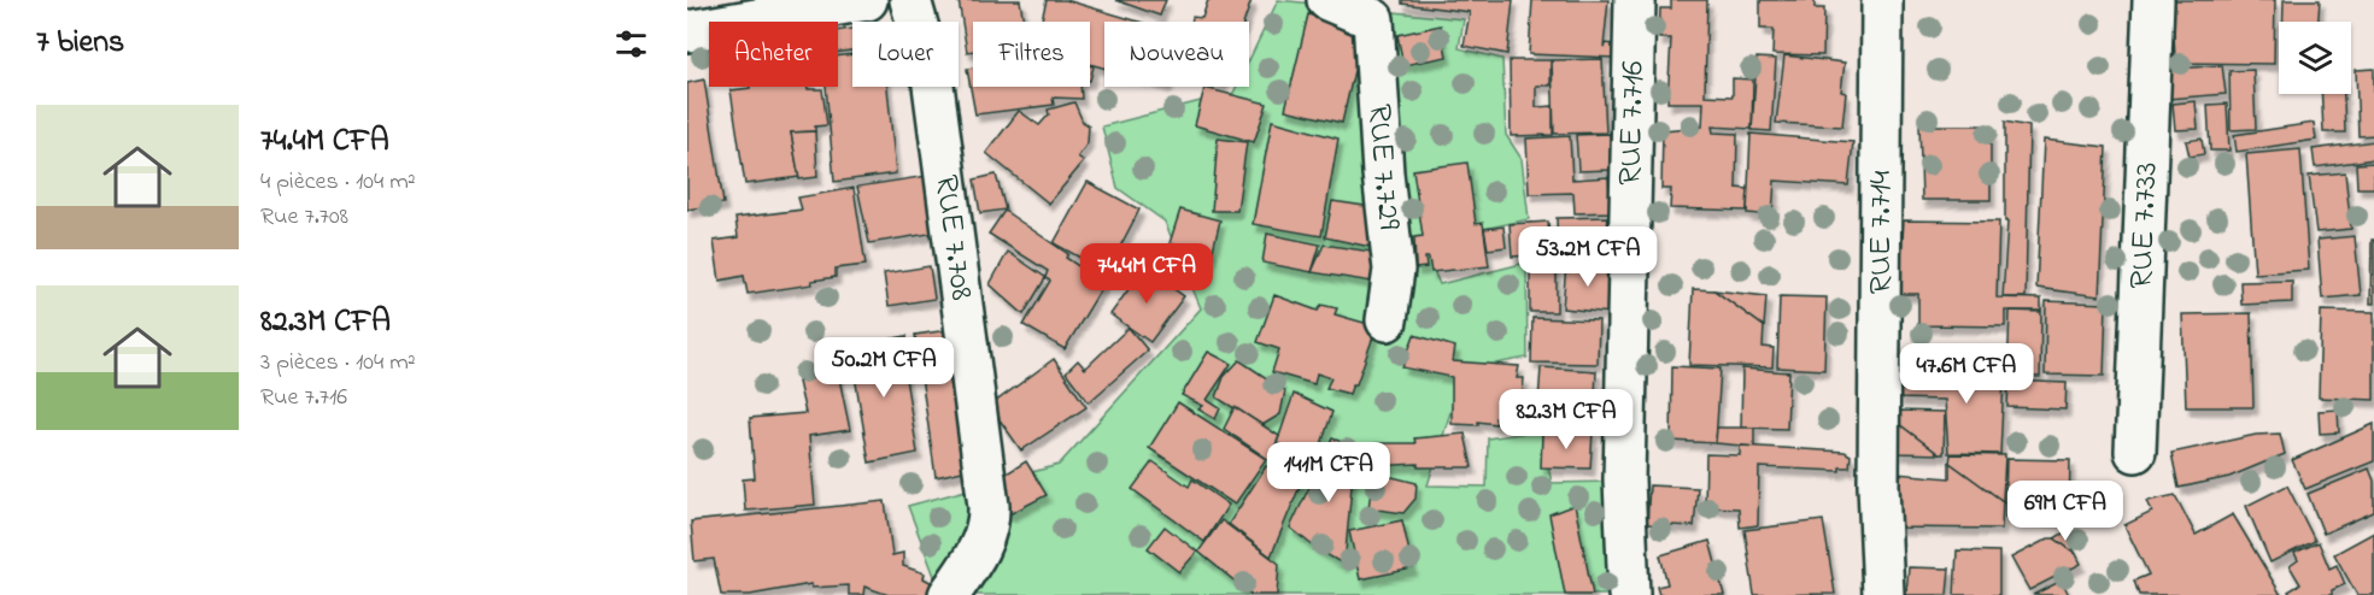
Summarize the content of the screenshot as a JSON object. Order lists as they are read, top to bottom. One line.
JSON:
{"streets":{"street":["RUE 7.716","RUE 7.729","RUE 7.733","RUE 7.714","RUE 7.708"]},"page":{"heading":"7 biens","chip":["Acheter","Louer","Filtres","Nouveau"],"list":[{"name":"74.4M CFA","note":"4 pièces · 104 m² · Rue 7.708"},{"name":"82.3M CFA","note":"3 pièces · 104 m² · Rue 7.716"}],"price":["53.2M CFA","74.4M CFA","50.2M CFA","47.6M CFA","82.3M CFA","141M CFA","69M CFA"]}}
